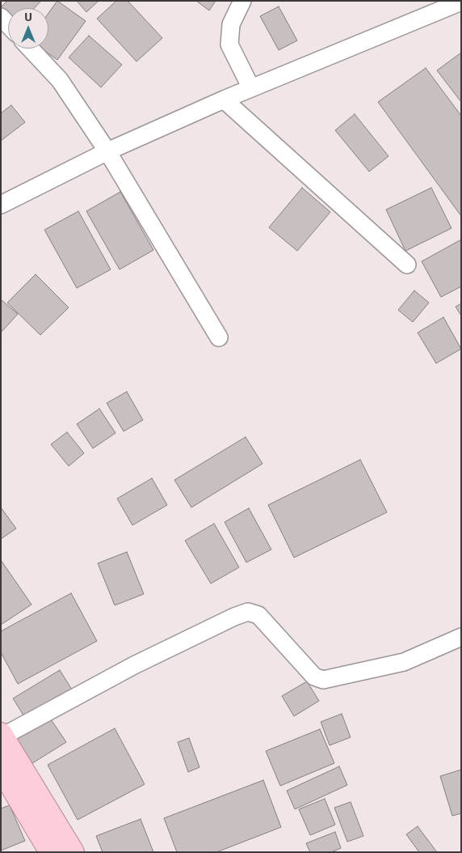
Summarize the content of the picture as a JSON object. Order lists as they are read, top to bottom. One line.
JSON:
{"north":"top"}
